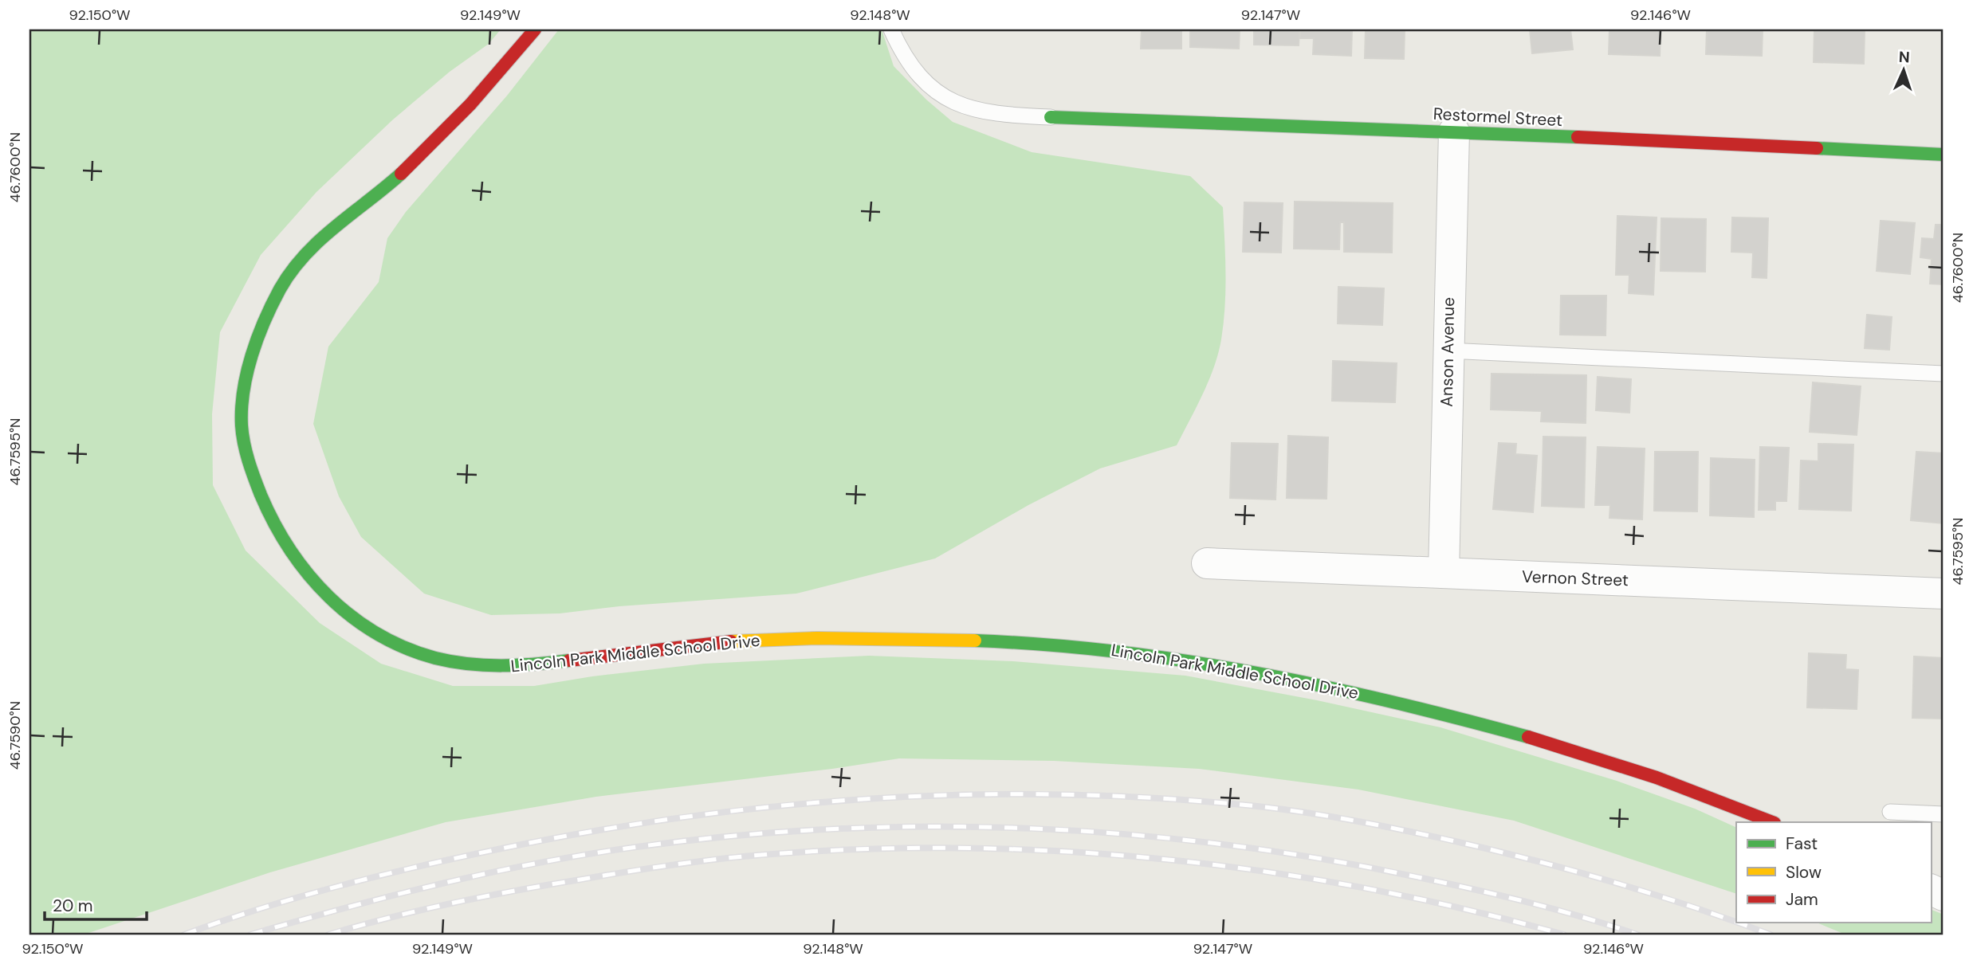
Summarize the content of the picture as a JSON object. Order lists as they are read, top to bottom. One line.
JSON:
{"streets":{"street":["Restormel Street","Anson Avenue","Vernon Street","Lincoln Park Middle School Drive"]},"crossings":[["Restormel Street","Anson Avenue"],["Anson Avenue","Vernon Street"]],"legend":["Fast","Slow","Jam"],"scale_bar":"20 m","north":"top","coordinates":["92.150°W","92.149°W","92.148°W","92.147°W","92.146°W","46.7600°N","46.7595°N","46.7590°N"]}
